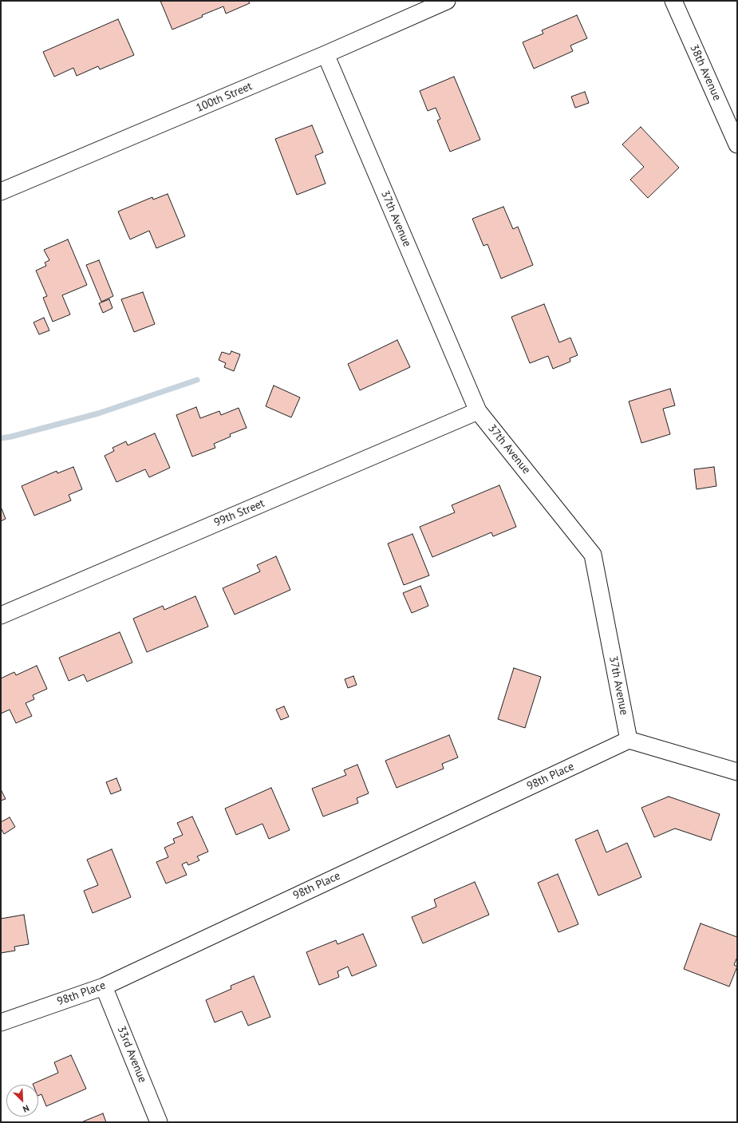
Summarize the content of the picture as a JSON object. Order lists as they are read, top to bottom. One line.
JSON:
{"streets":{"street":["38th Avenue","100th Street","37th Avenue","99th Street","98th Place","33rd Avenue"]},"crossings":[["100th Street","37th Avenue"],["37th Avenue","99th Street"],["37th Avenue","98th Place"],["98th Place","33rd Avenue"]],"north":"bottom right"}
